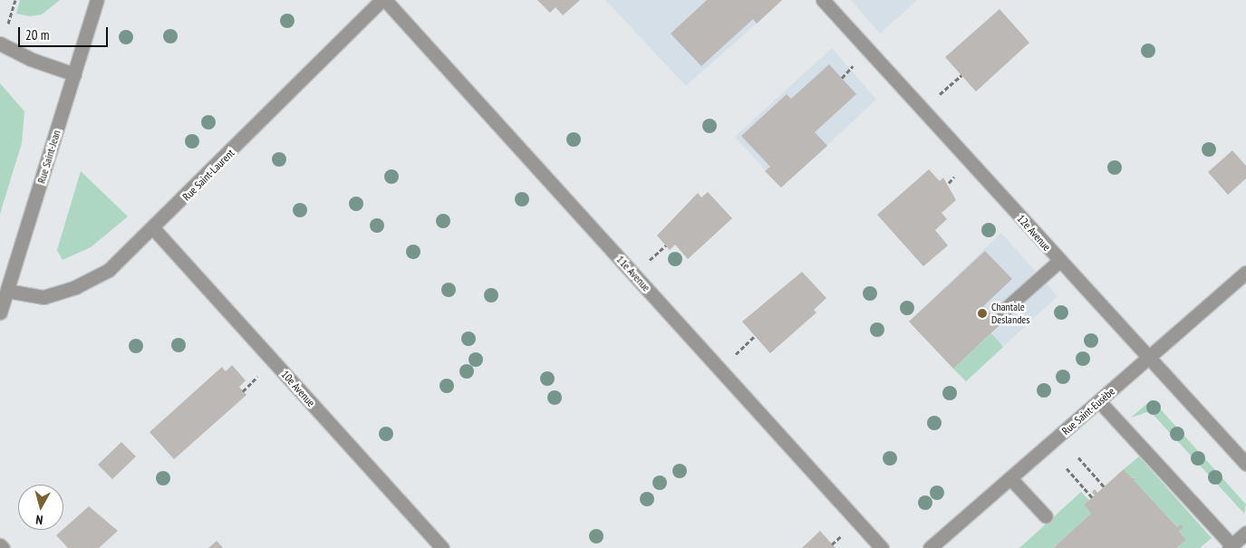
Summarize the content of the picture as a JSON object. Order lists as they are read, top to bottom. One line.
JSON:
{"streets":{"street":["Rue Saint-Jean","Rue Saint-Laurent","12e Avenue","11e Avenue","10e Avenue","Rue Saint-Eusèbe"]},"crossings":[["Rue Saint-Jean","Rue Saint-Laurent"],["Rue Saint-Laurent","11e Avenue"],["Rue Saint-Laurent","10e Avenue"],["12e Avenue","Rue Saint-Eusèbe"]],"places":["Chantale Deslandes"],"scale_bar":"20 m","north":"bottom"}
